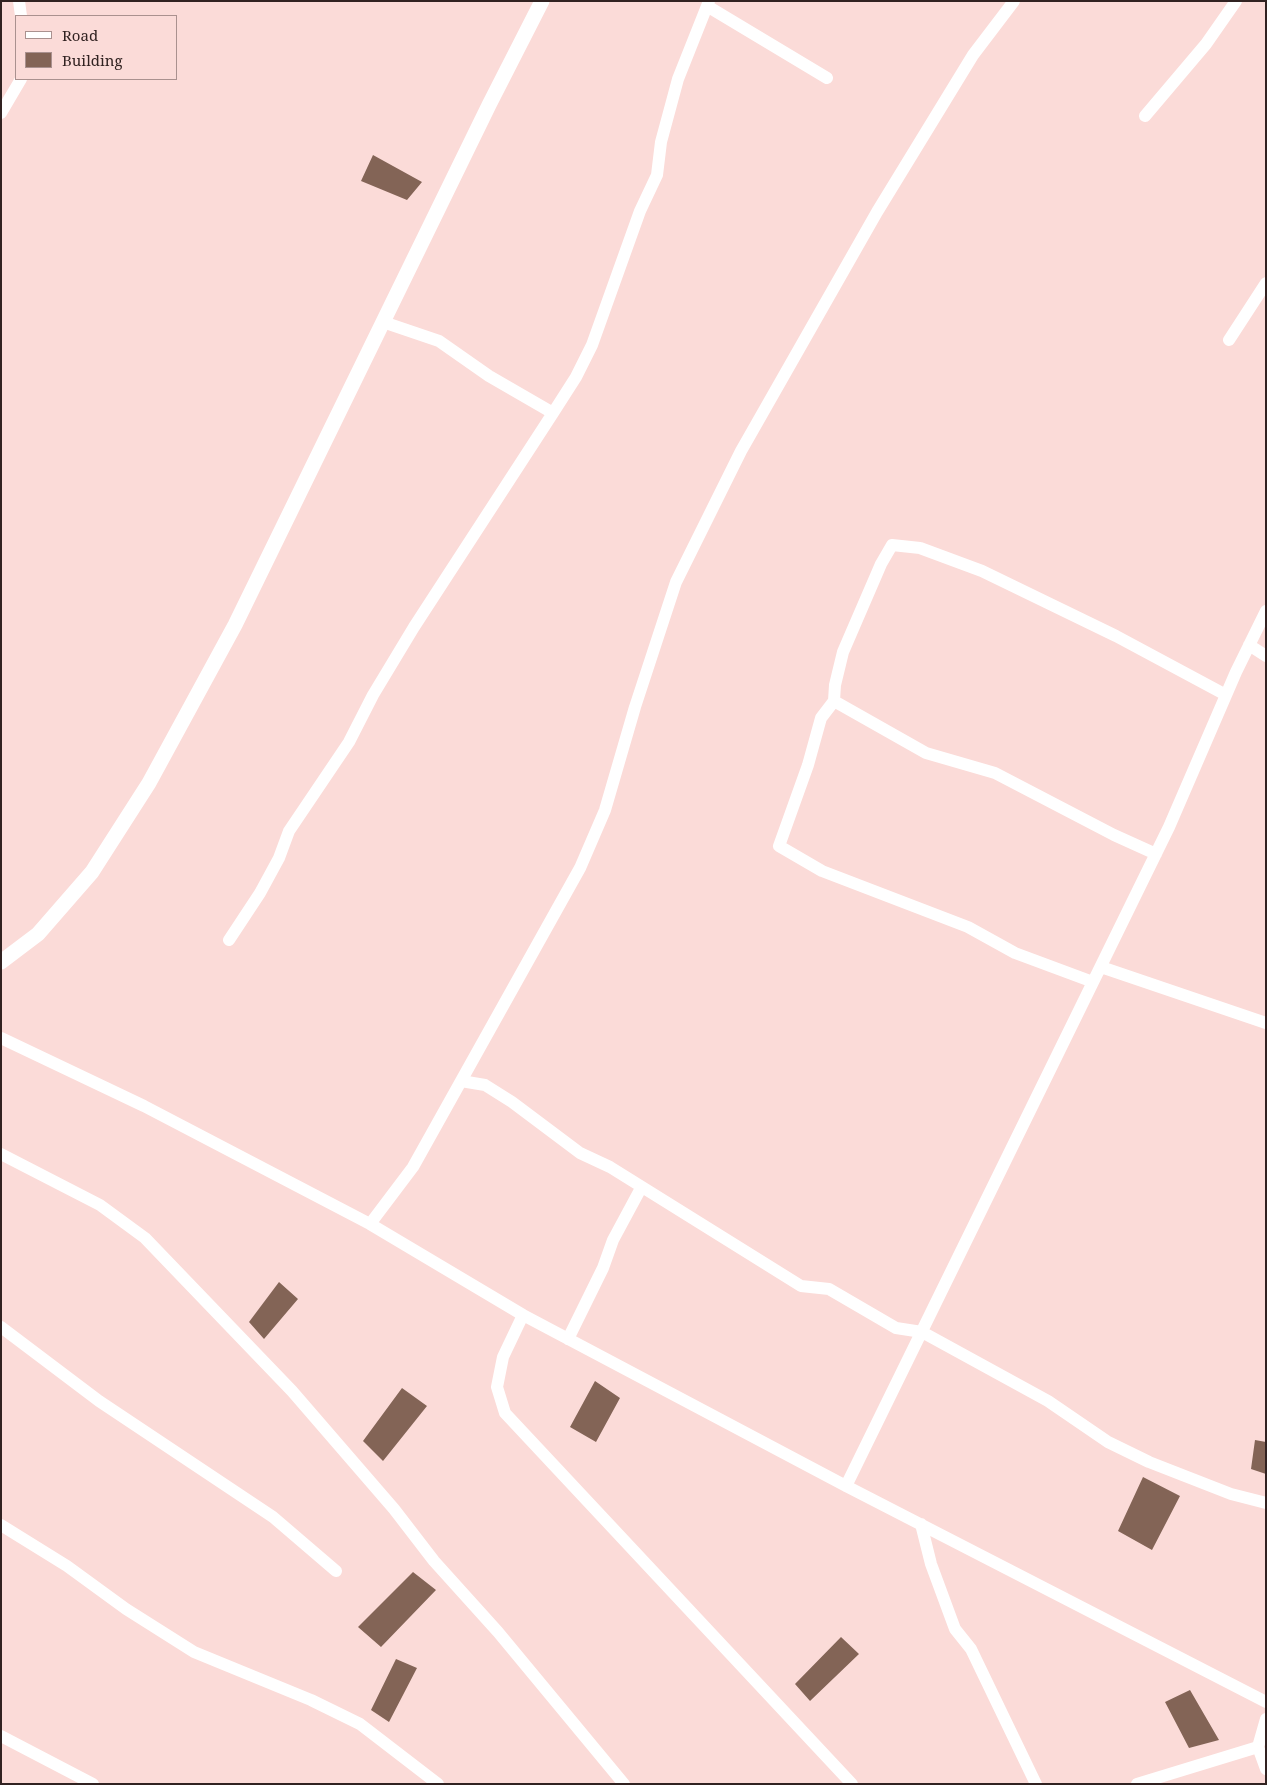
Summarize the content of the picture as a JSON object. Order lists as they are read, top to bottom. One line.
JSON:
{"legend":["Road","Building"]}
